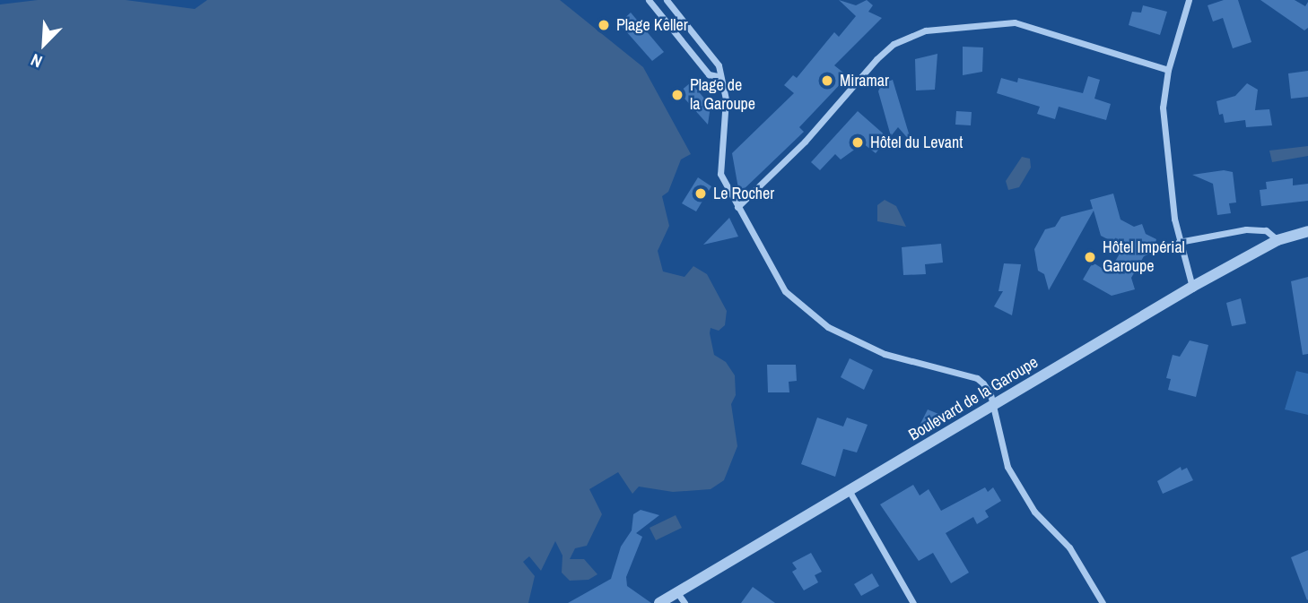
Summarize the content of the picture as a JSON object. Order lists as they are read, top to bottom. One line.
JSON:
{"streets":{"street":["Boulevard de la Garoupe"]},"places":["Plage Keller","Miramar","Plage de la Garoupe","Hôtel du Levant","Le Rocher","Hôtel Impérial Garoupe"],"north":"bottom left"}
